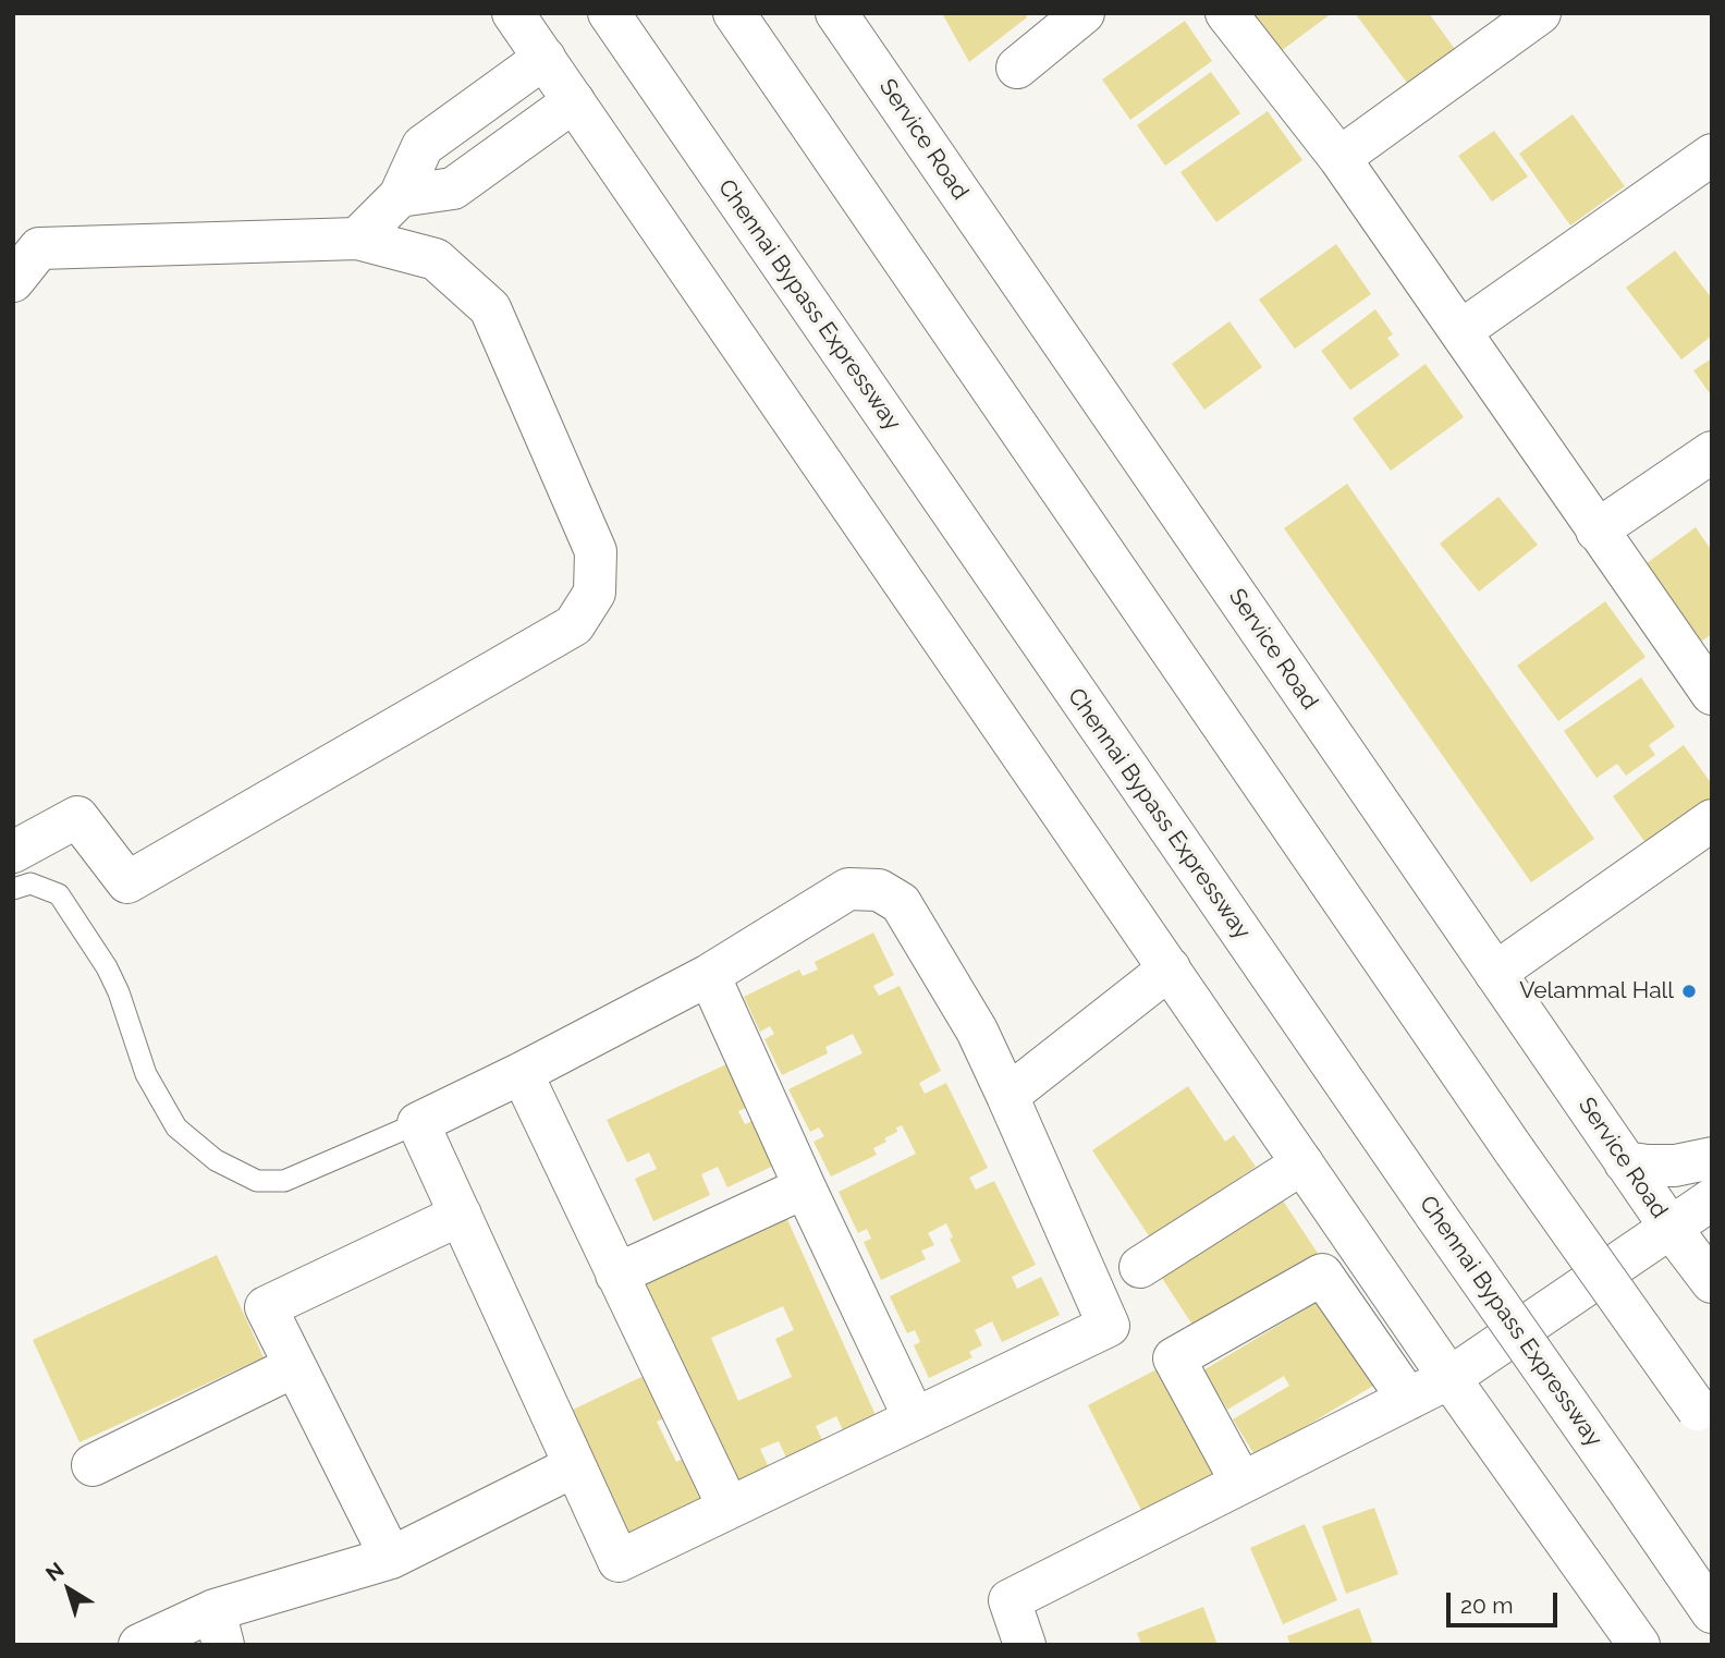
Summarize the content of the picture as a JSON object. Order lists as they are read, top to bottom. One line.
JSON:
{"streets":{"main road":["Service Road","Chennai Bypass Expressway"]},"places":["Velammal Hall"],"scale_bar":"20 m","north":"top left"}
